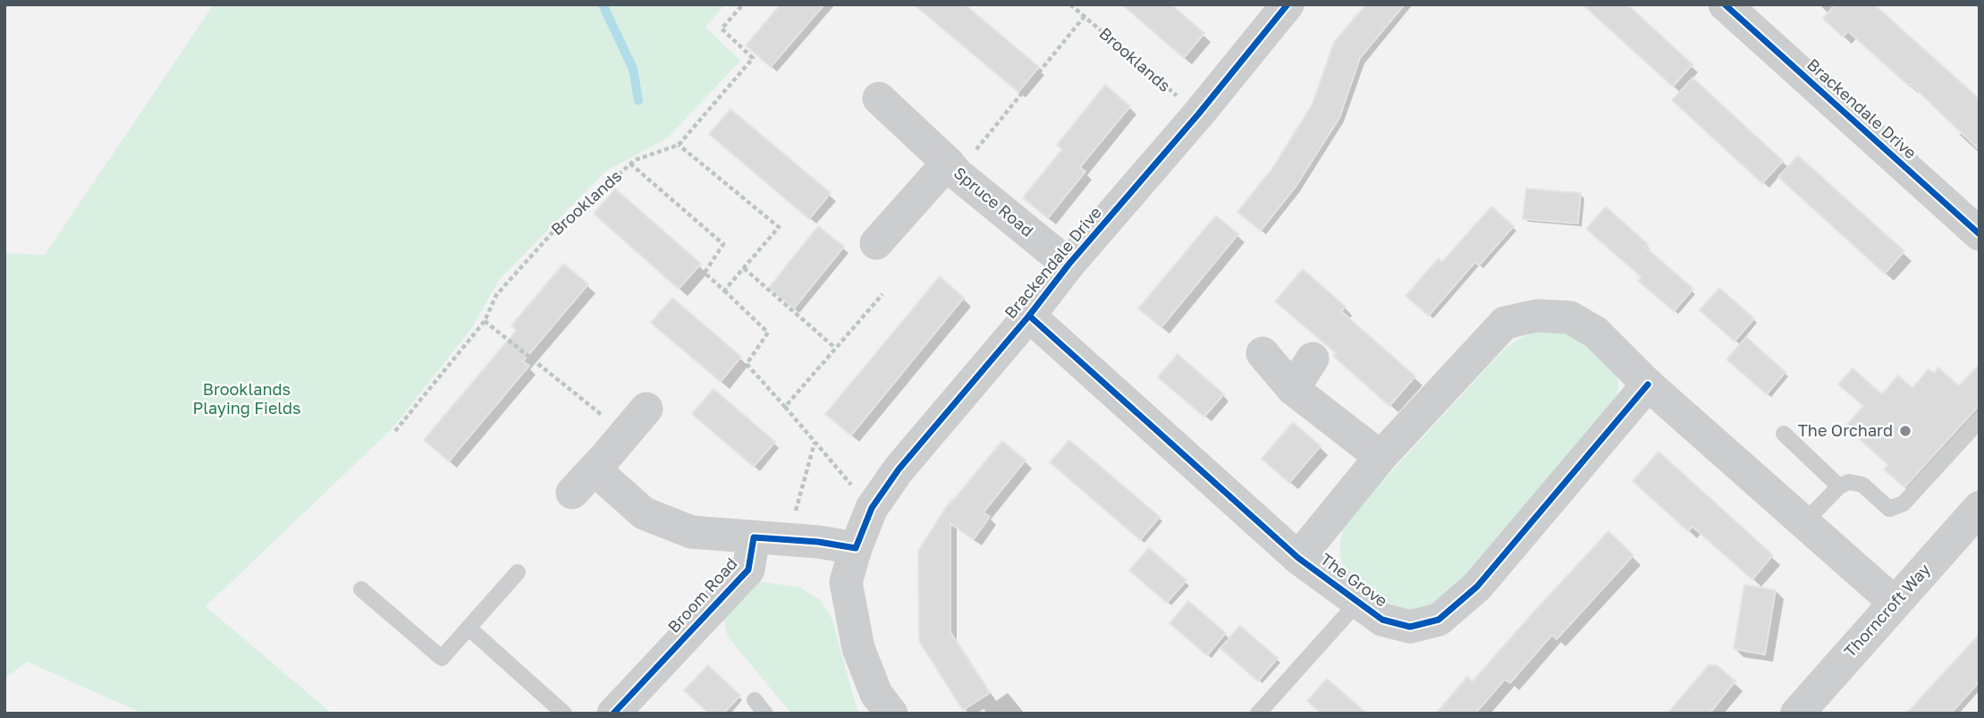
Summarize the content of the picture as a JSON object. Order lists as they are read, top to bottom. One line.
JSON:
{"streets":{"street":["Brackendale Drive","Spruce Road","The Grove","Broom Road","Thorncroft Way"],"path":["Brooklands"]},"crossings":[["Brooklands","Brackendale Drive"],["Brackendale Drive","Spruce Road"],["Brackendale Drive","The Grove"],["Brackendale Drive","Broom Road"],["The Grove","Thorncroft Way"]],"parks":["Brooklands Playing Fields"],"places":["The Orchard"]}
